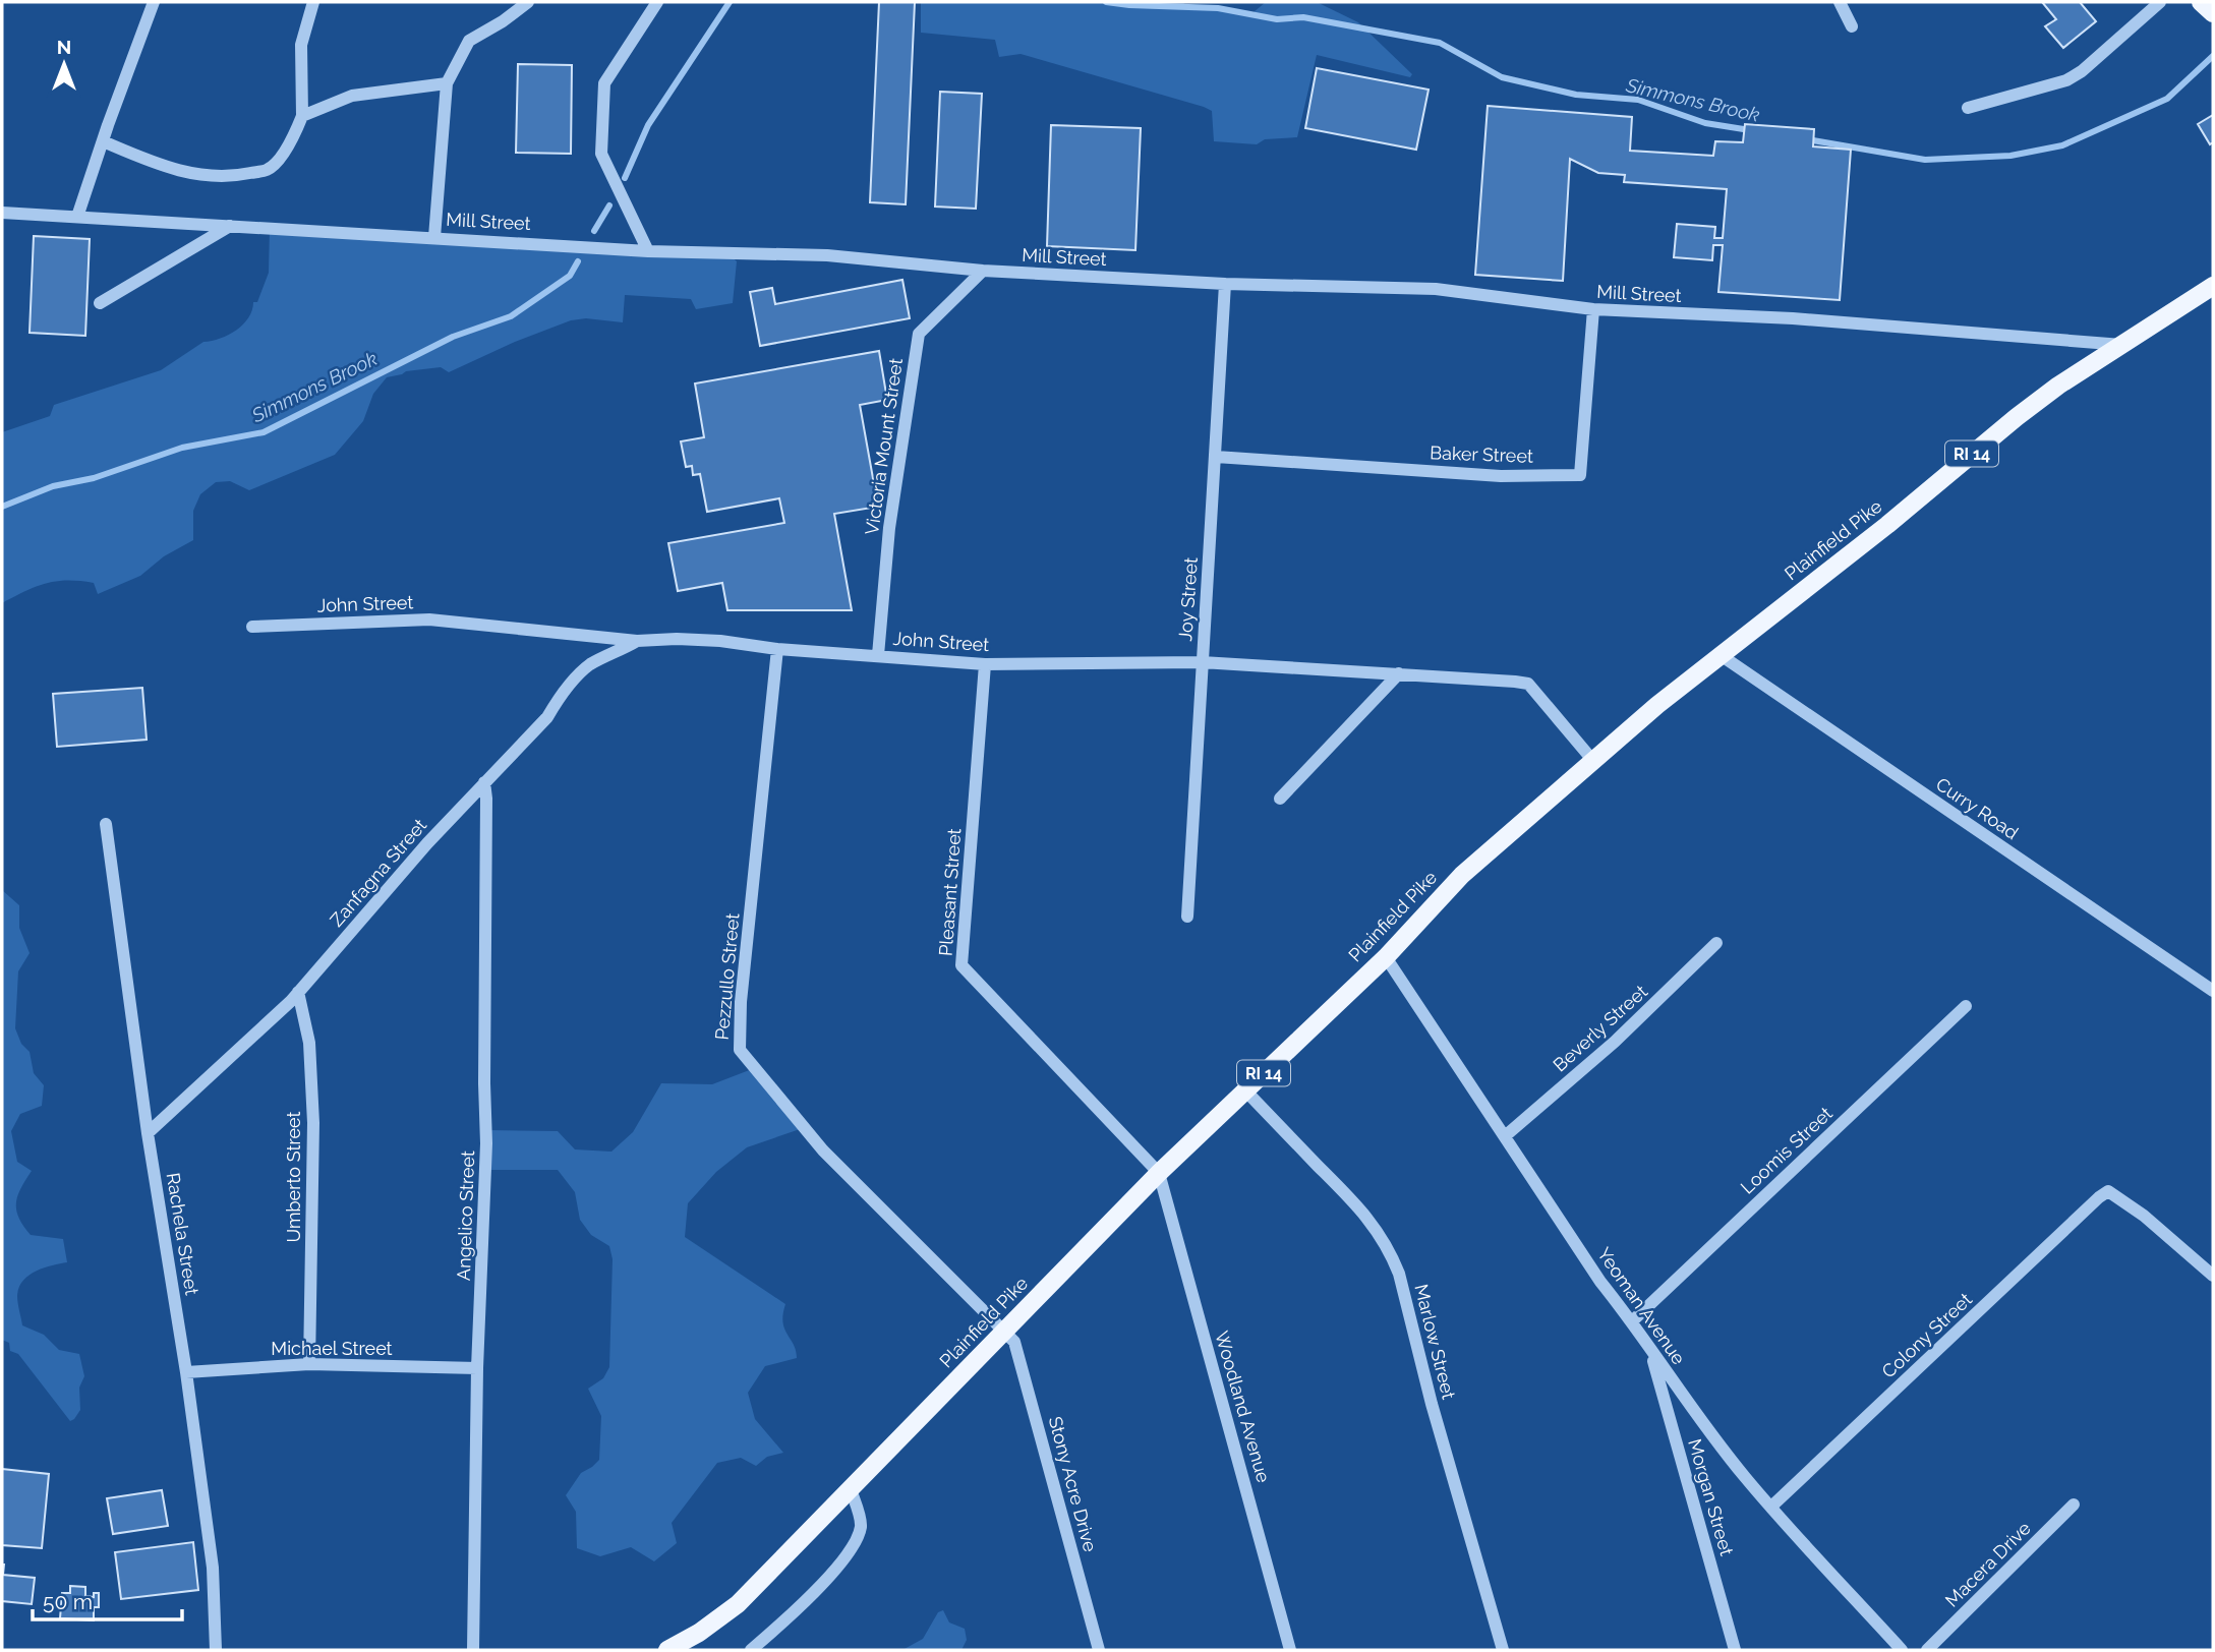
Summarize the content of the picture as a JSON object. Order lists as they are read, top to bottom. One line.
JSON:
{"streets":{"main road":["RI 14","Plainfield Pike"],"street":["Mill Street","Victoria Mount Street","Baker Street","Joy Street","John Street","Curry Road","Zanfagna Street","Pleasant Street","Pezzullo Street","Beverly Street","Loomis Street","Umberto Street","Angelico Street","Rachela Street","Yeoman Avenue","Colony Street","Marlow Street","Michael Street","Woodland Avenue","Stony Acre Drive","Morgan Street","Macera Drive"]},"crossings":[["Mill Street","Victoria Mount Street"],["Mill Street","Baker Street"],["Mill Street","Plainfield Pike"],["Mill Street","Joy Street"],["Victoria Mount Street","John Street"],["Baker Street","Joy Street"],["Plainfield Pike","John Street"],["Plainfield Pike","Curry Road"],["Plainfield Pike","Pleasant Street"],["Plainfield Pike","Pezzullo Street"],["Plainfield Pike","Yeoman Avenue"],["Plainfield Pike","Marlow Street"],["Plainfield Pike","Woodland Avenue"],["Plainfield Pike","Stony Acre Drive"],["Joy Street","John Street"],["John Street","Zanfagna Street"],["John Street","Pleasant Street"],["John Street","Pezzullo Street"],["Zanfagna Street","Umberto Street"],["Zanfagna Street","Angelico Street"],["Zanfagna Street","Rachela Street"],["Pleasant Street","Woodland Avenue"],["Pezzullo Street","Stony Acre Drive"],["Beverly Street","Yeoman Avenue"],["Loomis Street","Yeoman Avenue"],["Umberto Street","Michael Street"],["Angelico Street","Michael Street"],["Rachela Street","Michael Street"],["Yeoman Avenue","Colony Street"],["Yeoman Avenue","Morgan Street"]],"water":["Simmons Brook"],"scale_bar":"50 m","north":"top"}
